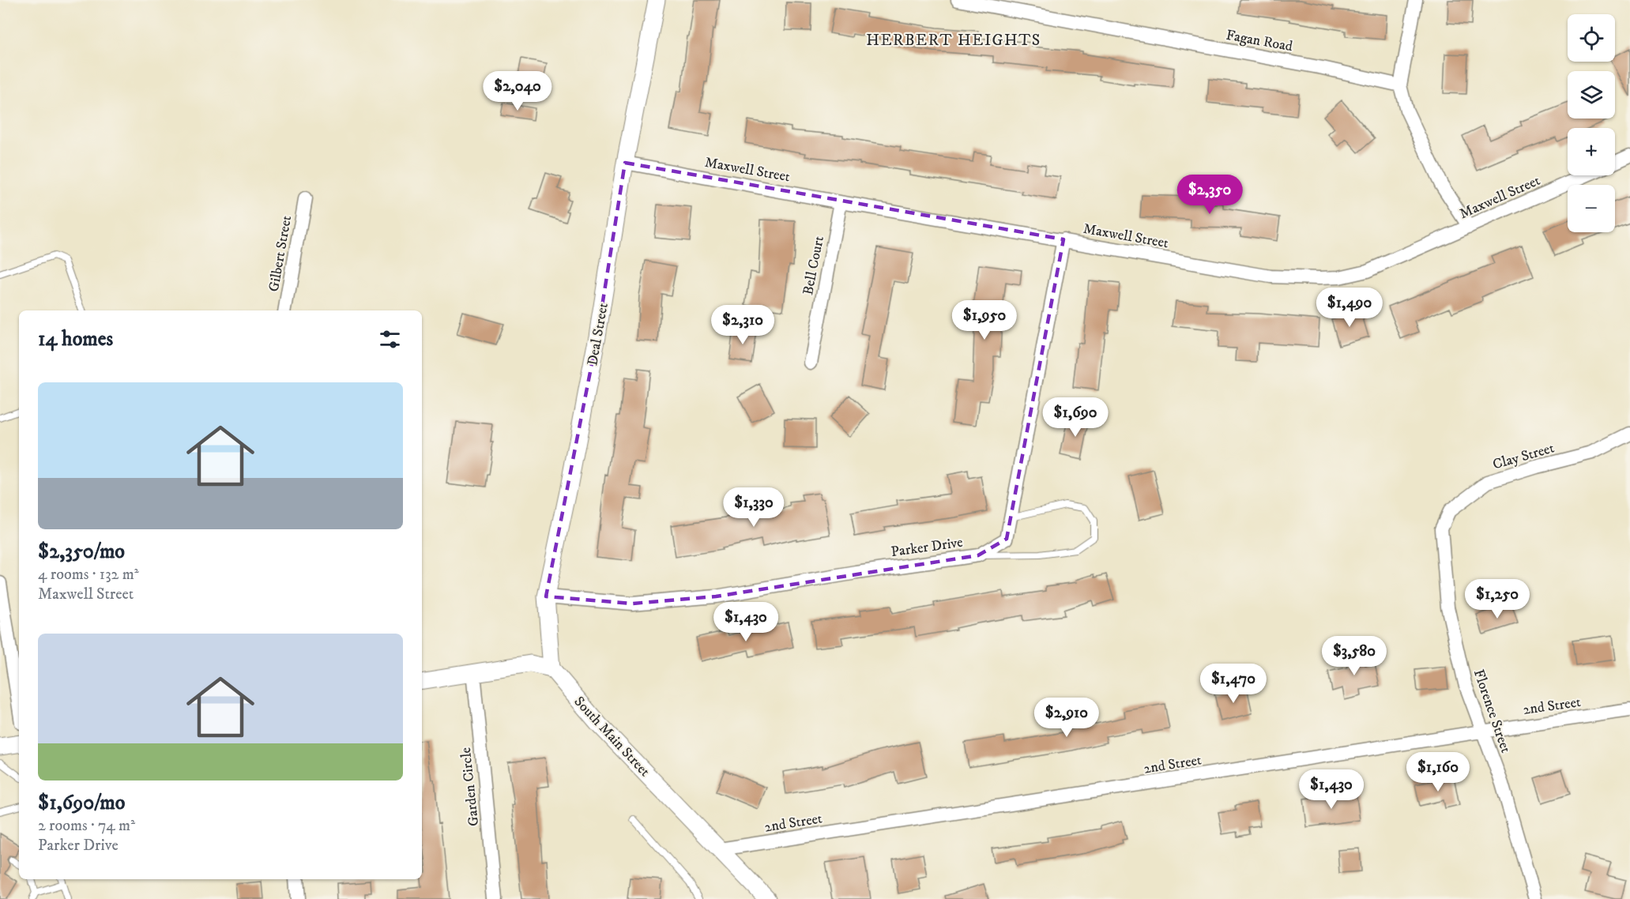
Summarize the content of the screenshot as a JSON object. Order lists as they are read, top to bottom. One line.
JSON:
{"streets":{"street":["Fagan Road","Maxwell Street","Gilbert Street","Bell Court","Deal Street","Clay Street","Parker Drive","2nd Street","Florence Street","South Main Street","Garden Circle"]},"crossings":[["Maxwell Street","Bell Court"],["Maxwell Street","Deal Street"],["Maxwell Street","Parker Drive"],["Deal Street","Parker Drive"],["Deal Street","South Main Street"],["Clay Street","Florence Street"],["2nd Street","Florence Street"],["2nd Street","South Main Street"]],"districts":["HERBERT HEIGHTS"],"page":{"map_buttons":["+","−"],"price":["$2,040","$2,350","$1,490","$1,950","$2,310","$1,690","$1,330","$1,250","$1,430","$3,580","$1,470","$2,910","$1,160","$1,430"],"heading":"14 homes","list":[{"name":"$2,350/mo","note":"4 rooms · 132 m² · Maxwell Street"},{"name":"$1,690/mo","note":"2 rooms · 74 m² · Parker Drive"}]}}
